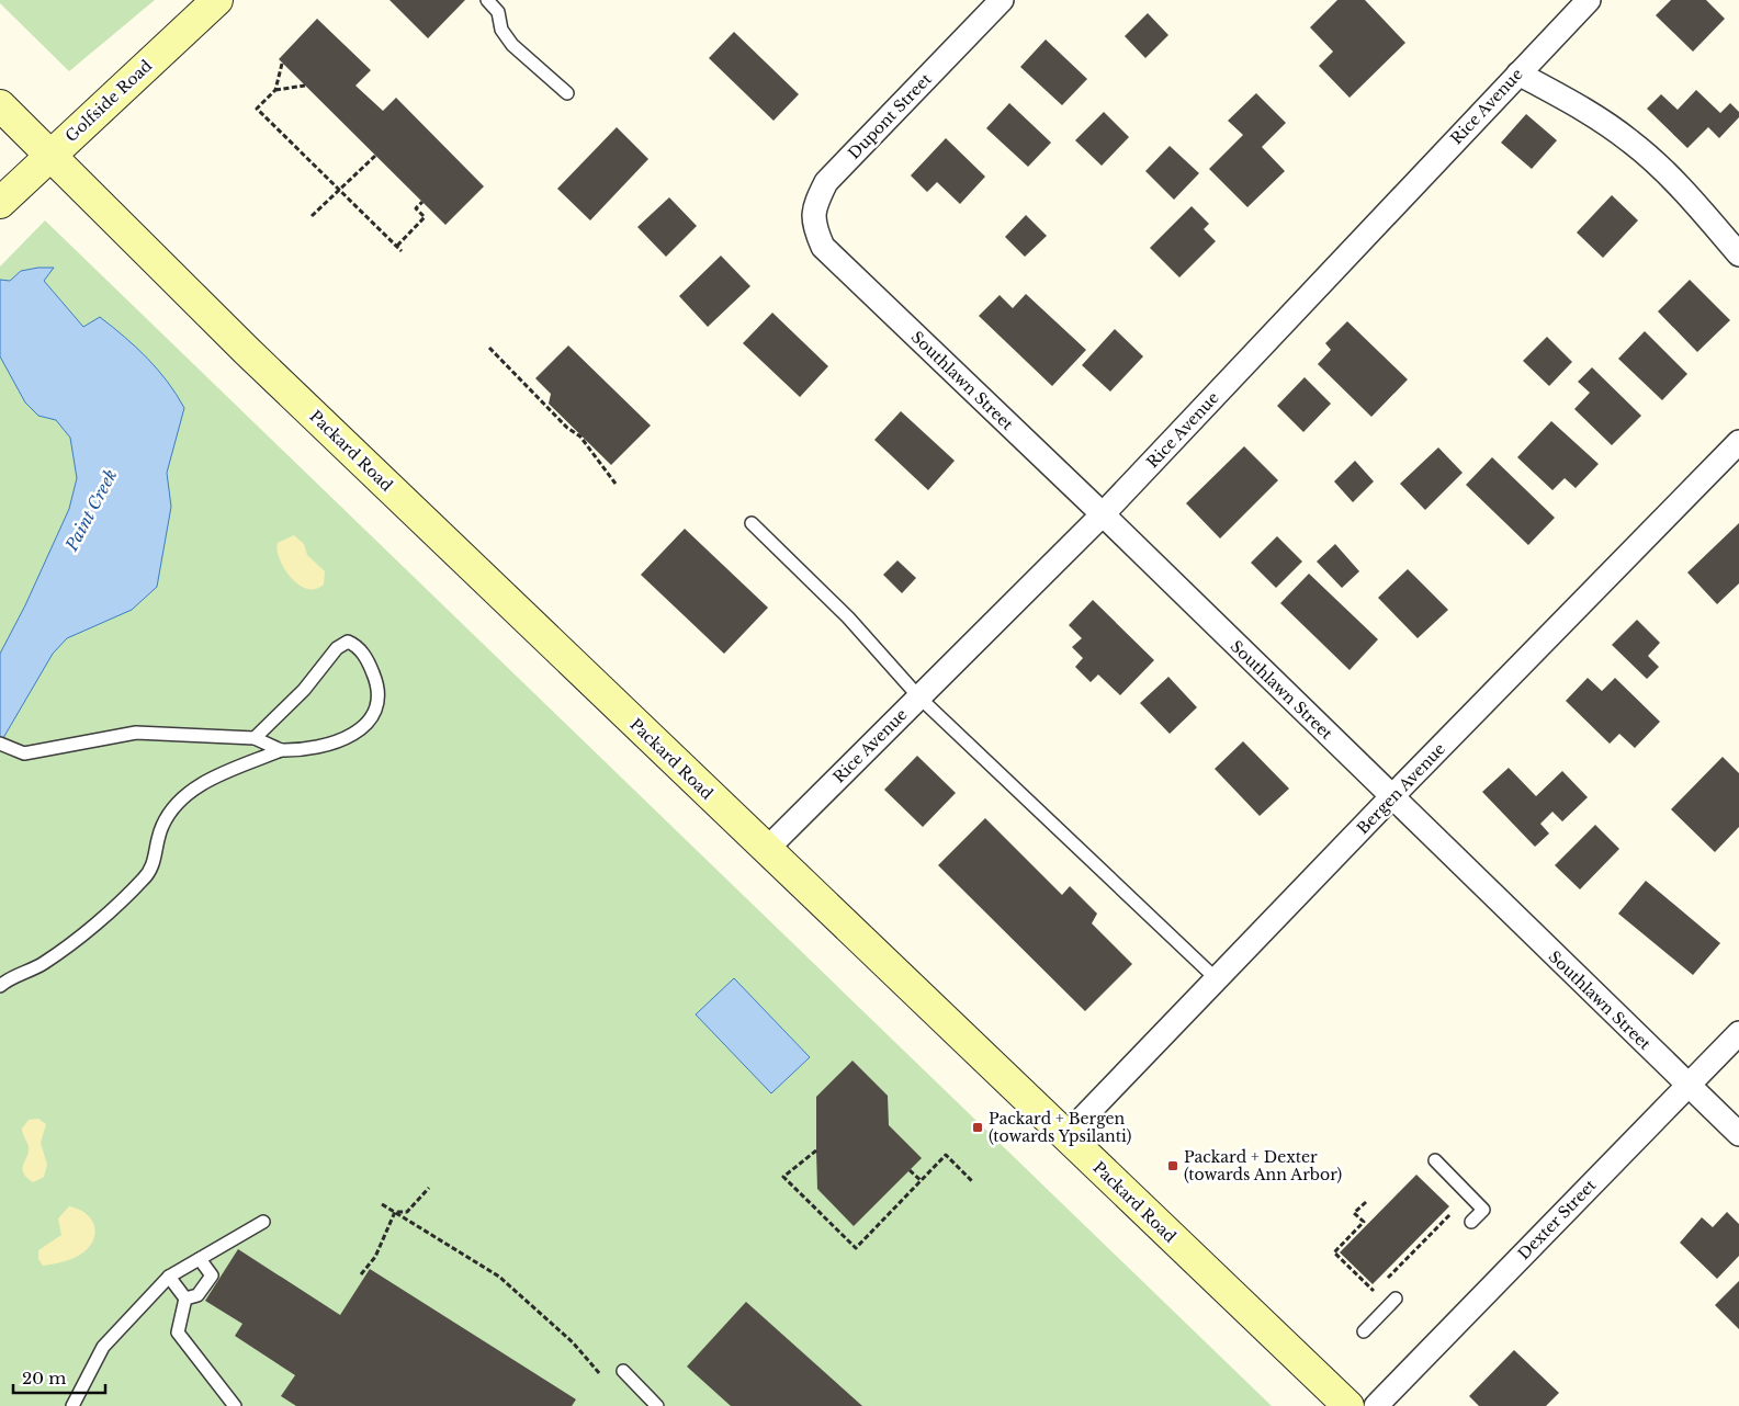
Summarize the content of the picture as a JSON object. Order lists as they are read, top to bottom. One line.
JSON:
{"streets":{"main road":["Golfside Road","Packard Road"],"street":["Rice Avenue","Dupont Street","Southlawn Street","Bergen Avenue","Dexter Street"]},"crossings":[["Golfside Road","Packard Road"],["Rice Avenue","Southlawn Street"],["Rice Avenue","Packard Road"],["Dupont Street","Southlawn Street"],["Southlawn Street","Bergen Avenue"],["Southlawn Street","Dexter Street"],["Packard Road","Bergen Avenue"]],"water":["Paint Creek"],"places":{"transit":["Packard + Bergen (towards Ypsilanti)","Packard + Dexter (towards Ann Arbor)"]},"scale_bar":"20 m"}
